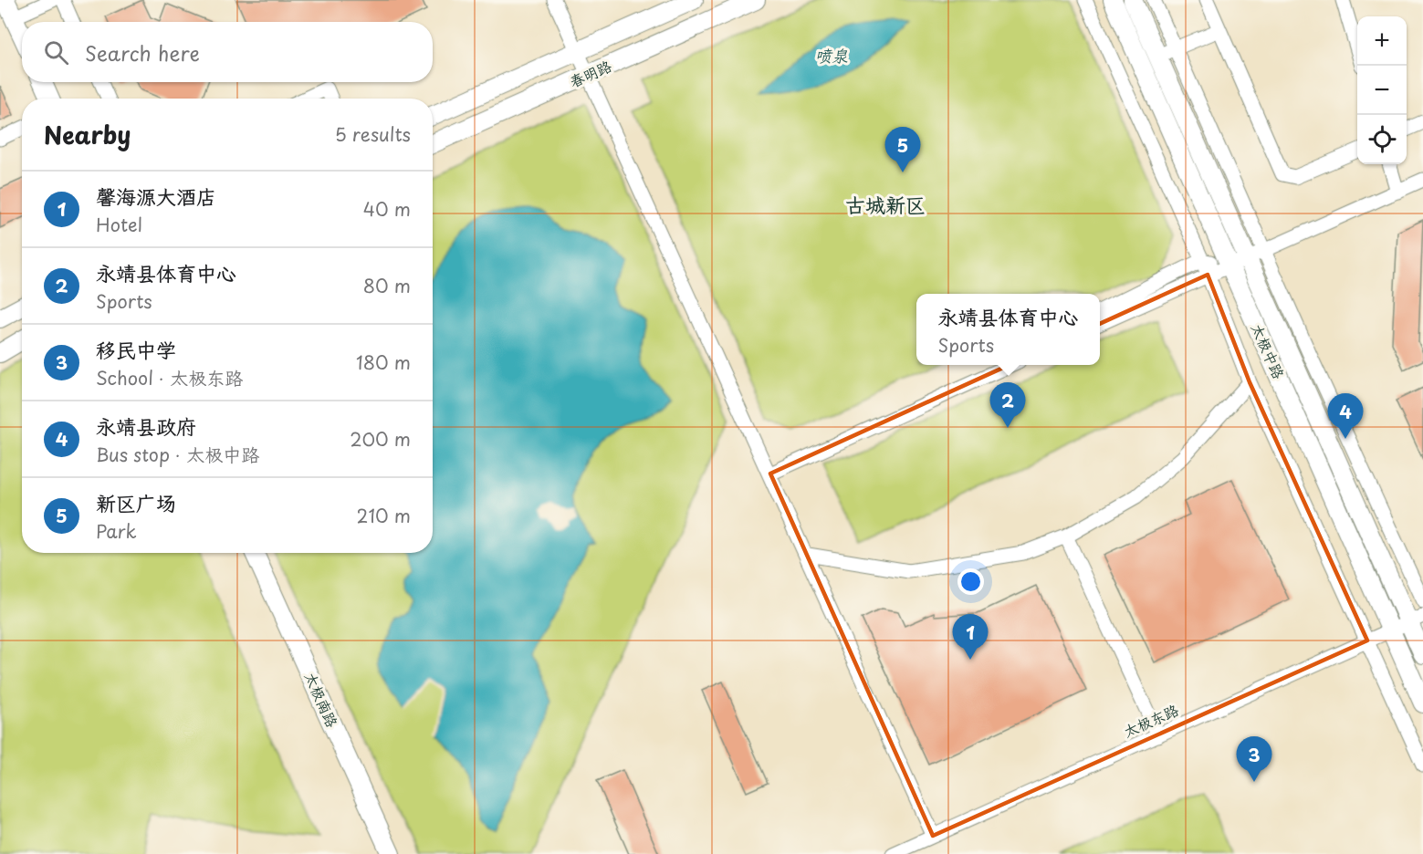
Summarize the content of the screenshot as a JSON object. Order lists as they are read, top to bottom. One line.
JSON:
{"streets":{"main road":["春明路","太极中路","太极南路"],"street":["太极东路"]},"crossings":[["太极中路","太极东路"]],"districts":["古城新区"],"water":["喷泉"],"page":{"map_buttons":["+","−"],"search":"Search here","heading":["Nearby","5 results"],"pins":["5","2","4","1","3"],"list":[{"mark":"1","name":"馨海源大酒店","note":"Hotel","value":"40 m"},{"mark":"2","name":"永靖县体育中心","note":"Sports","value":"80 m"},{"mark":"3","name":"移民中学","note":"School · 太极东路","value":"180 m"},{"mark":"4","name":"永靖县政府","note":"Bus stop · 太极中路","value":"200 m"},{"mark":"5","name":"新区广场","note":"Park","value":"210 m"}],"popup":["永靖县体育中心","Sports"]}}
